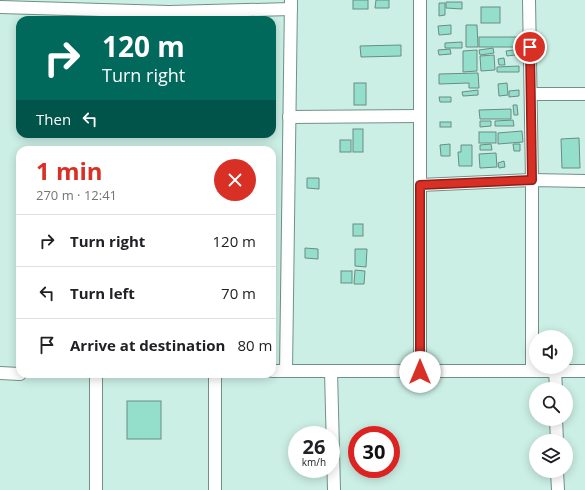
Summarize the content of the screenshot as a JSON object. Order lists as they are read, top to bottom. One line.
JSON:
{"page":{"turn":["120 m","Turn right"],"then":"Then","heading":["1 min","270 m · 12:41"],"list":[{"name":"Turn right","value":"120 m"},{"name":"Turn left","value":"70 m"},{"name":"Arrive at destination","value":"80 m"}],"speed":"26 km/h","limit":"30"}}
